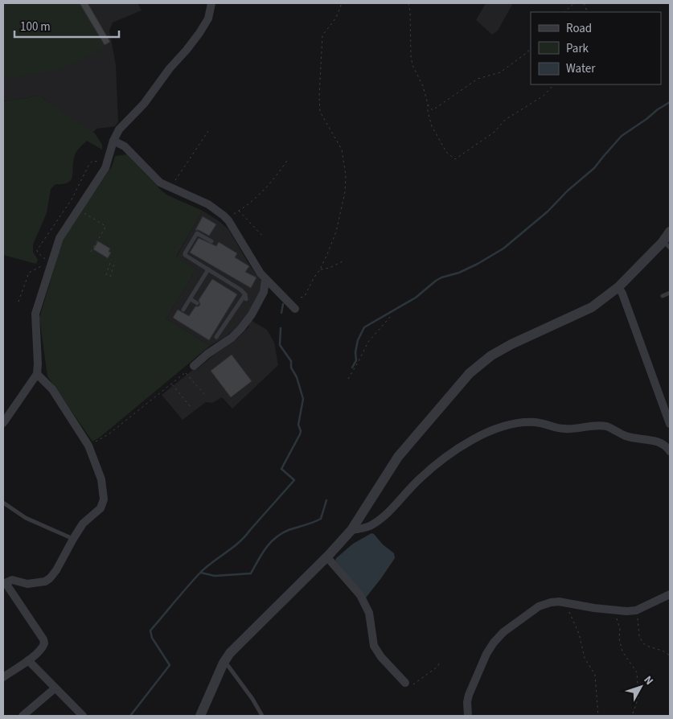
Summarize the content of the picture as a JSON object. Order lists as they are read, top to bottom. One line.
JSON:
{"legend":["Road","Park","Water"],"scale_bar":"100 m","north":"top right"}
